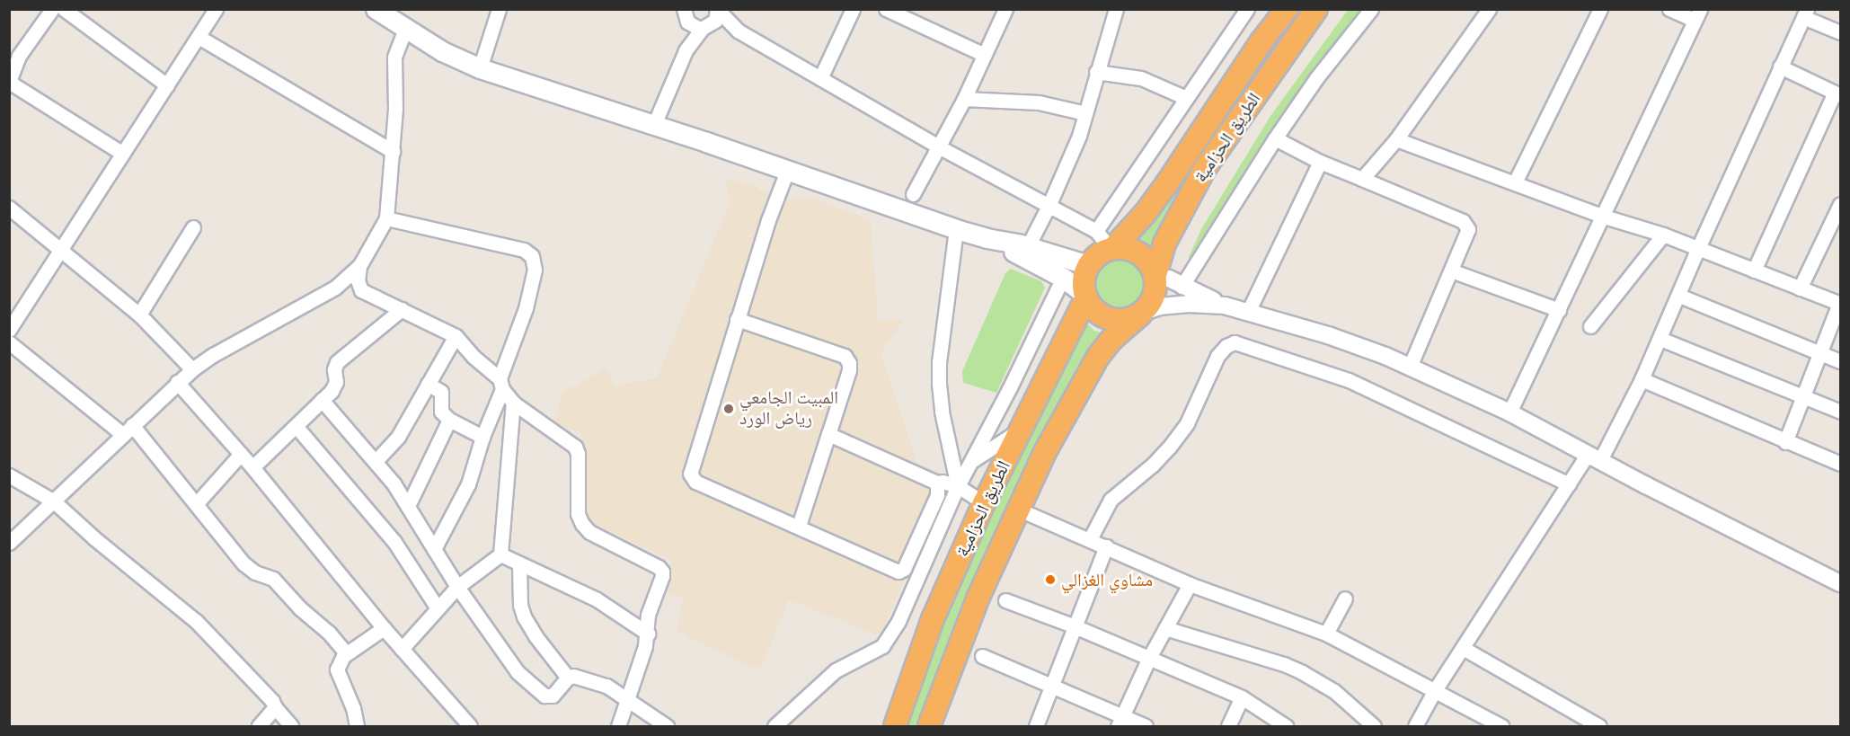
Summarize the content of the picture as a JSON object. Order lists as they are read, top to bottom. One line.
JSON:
{"streets":{"highway":["الطريق الحزامية"]},"places":["المبيت الجامعي رياض الورد","مشاوي الغزالي"]}
